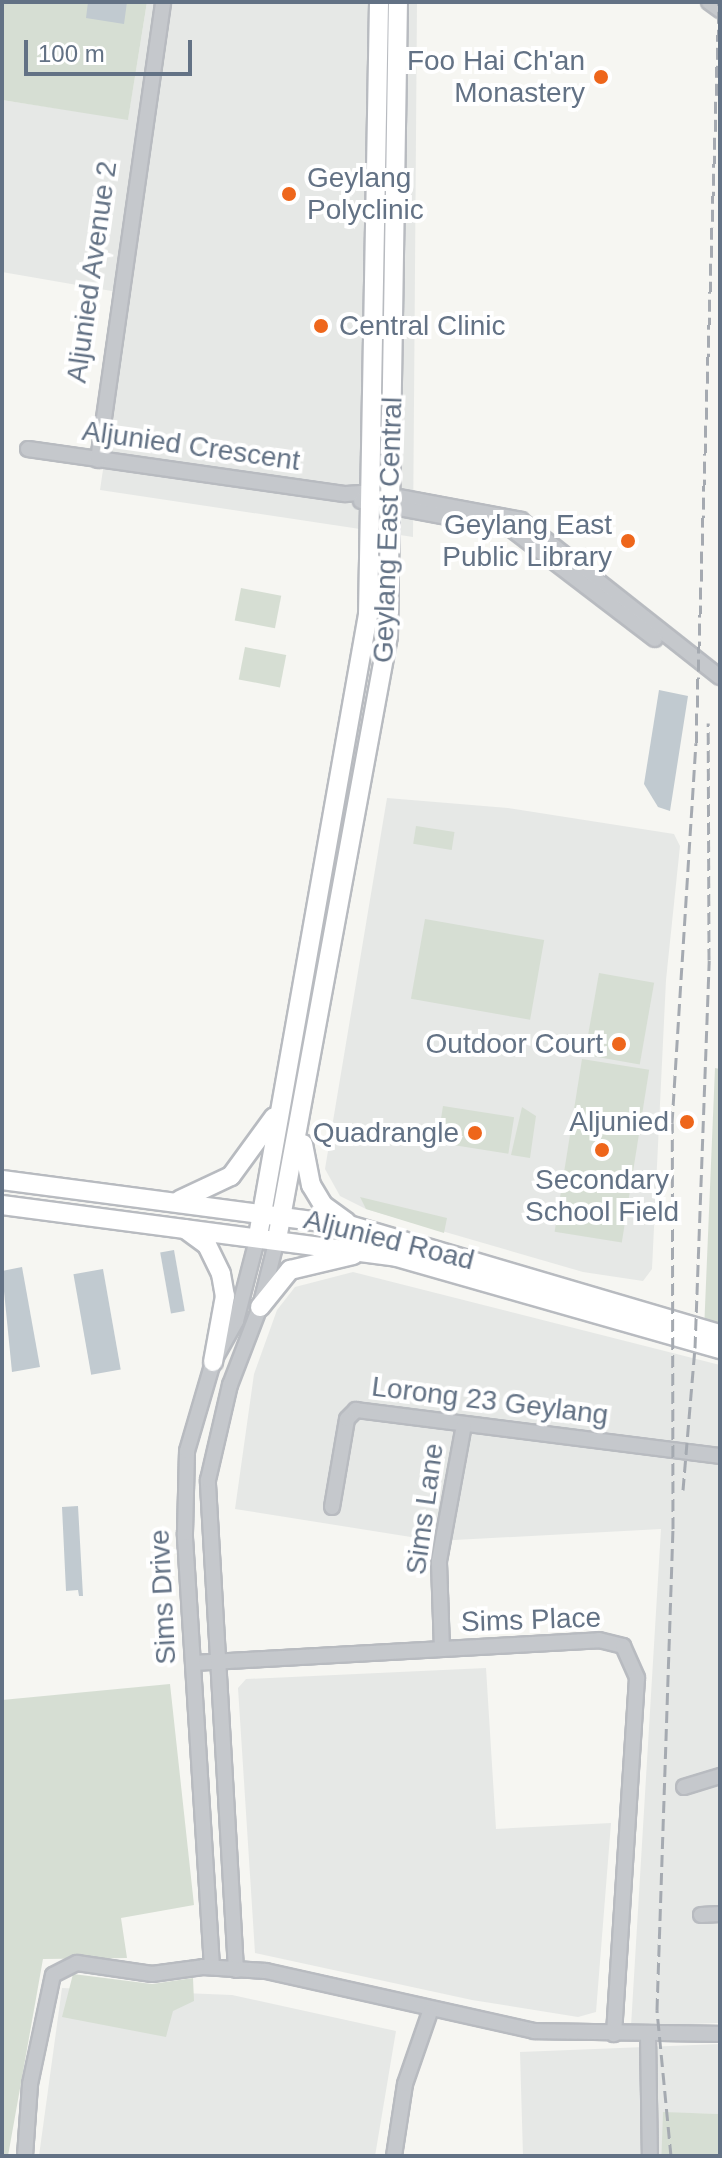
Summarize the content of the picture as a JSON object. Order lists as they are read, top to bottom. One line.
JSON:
{"streets":{"main road":["Geylang East Central","Aljunied Road"],"street":["Aljunied Avenue 2","Aljunied Crescent","Lorong 23 Geylang","Sims Lane","Sims Drive","Sims Place"]},"crossings":[["Aljunied Avenue 2","Aljunied Crescent"],["Aljunied Crescent","Geylang East Central"],["Geylang East Central","Aljunied Road"],["Geylang East Central","Sims Drive"],["Aljunied Road","Sims Drive"],["Lorong 23 Geylang","Sims Lane"],["Sims Lane","Sims Place"],["Sims Drive","Sims Place"]],"places":["Foo Hai Ch'an Monastery","Geylang Polyclinic","Central Clinic","Geylang East Public Library","Outdoor Court","Aljunied","Quadrangle","Secondary School Field"],"scale_bar":"100 m"}
